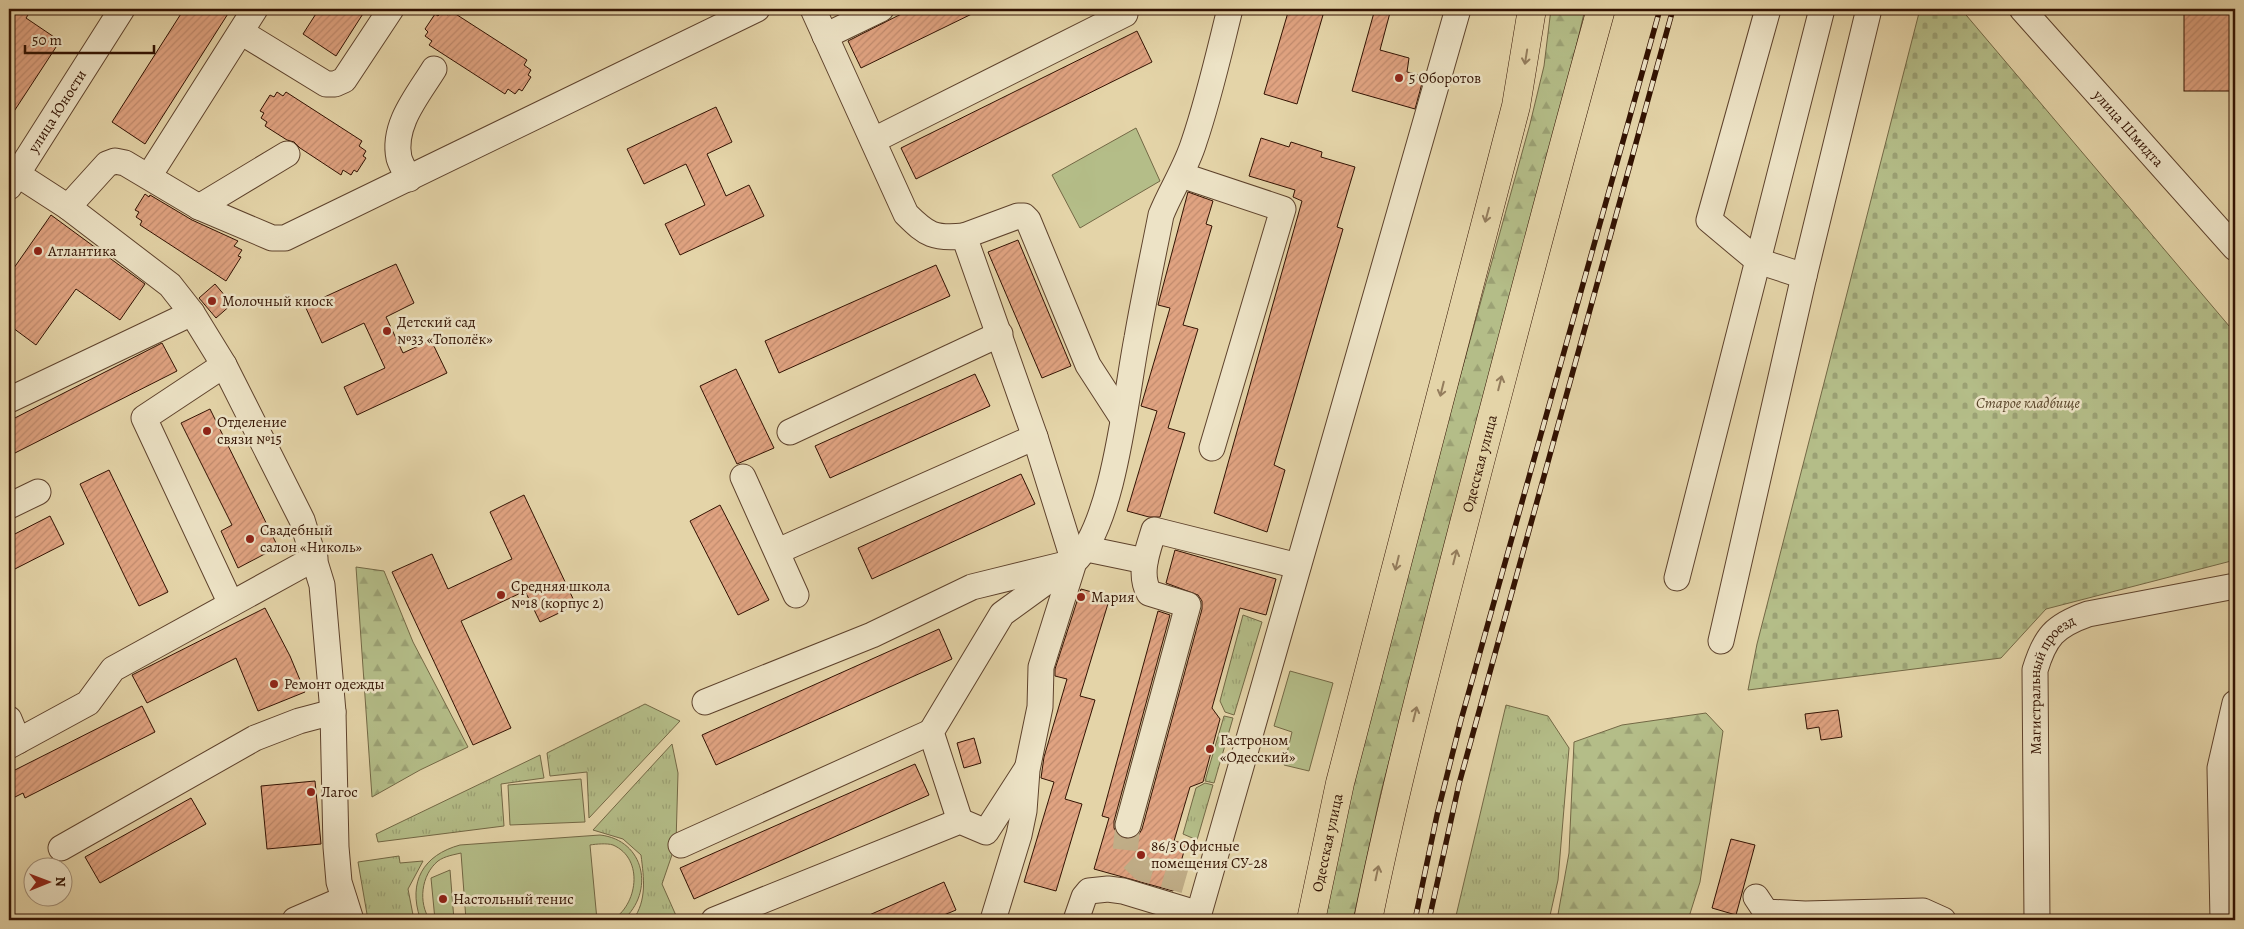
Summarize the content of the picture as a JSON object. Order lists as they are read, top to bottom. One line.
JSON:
{"streets":{"main road":["Одесская улица"],"street":["улица Юности","улица Шмидта","Магистральный проезд"]},"parks":["Старое кладбище"],"places":["5 Оборотов","Атлантика","Молочный киоск","Детский сад №33 «Тополёк»","Отделение связи №15","Свадебный салон «Николь»","Средняя школа №18 (корпус 2)","Мария","Ремонт одежды","Гастроном «Одесский»","Лагос","86/3 Офисные помещения СУ-28","Настольный тенис"],"scale_bar":"50 m","north":"right"}
